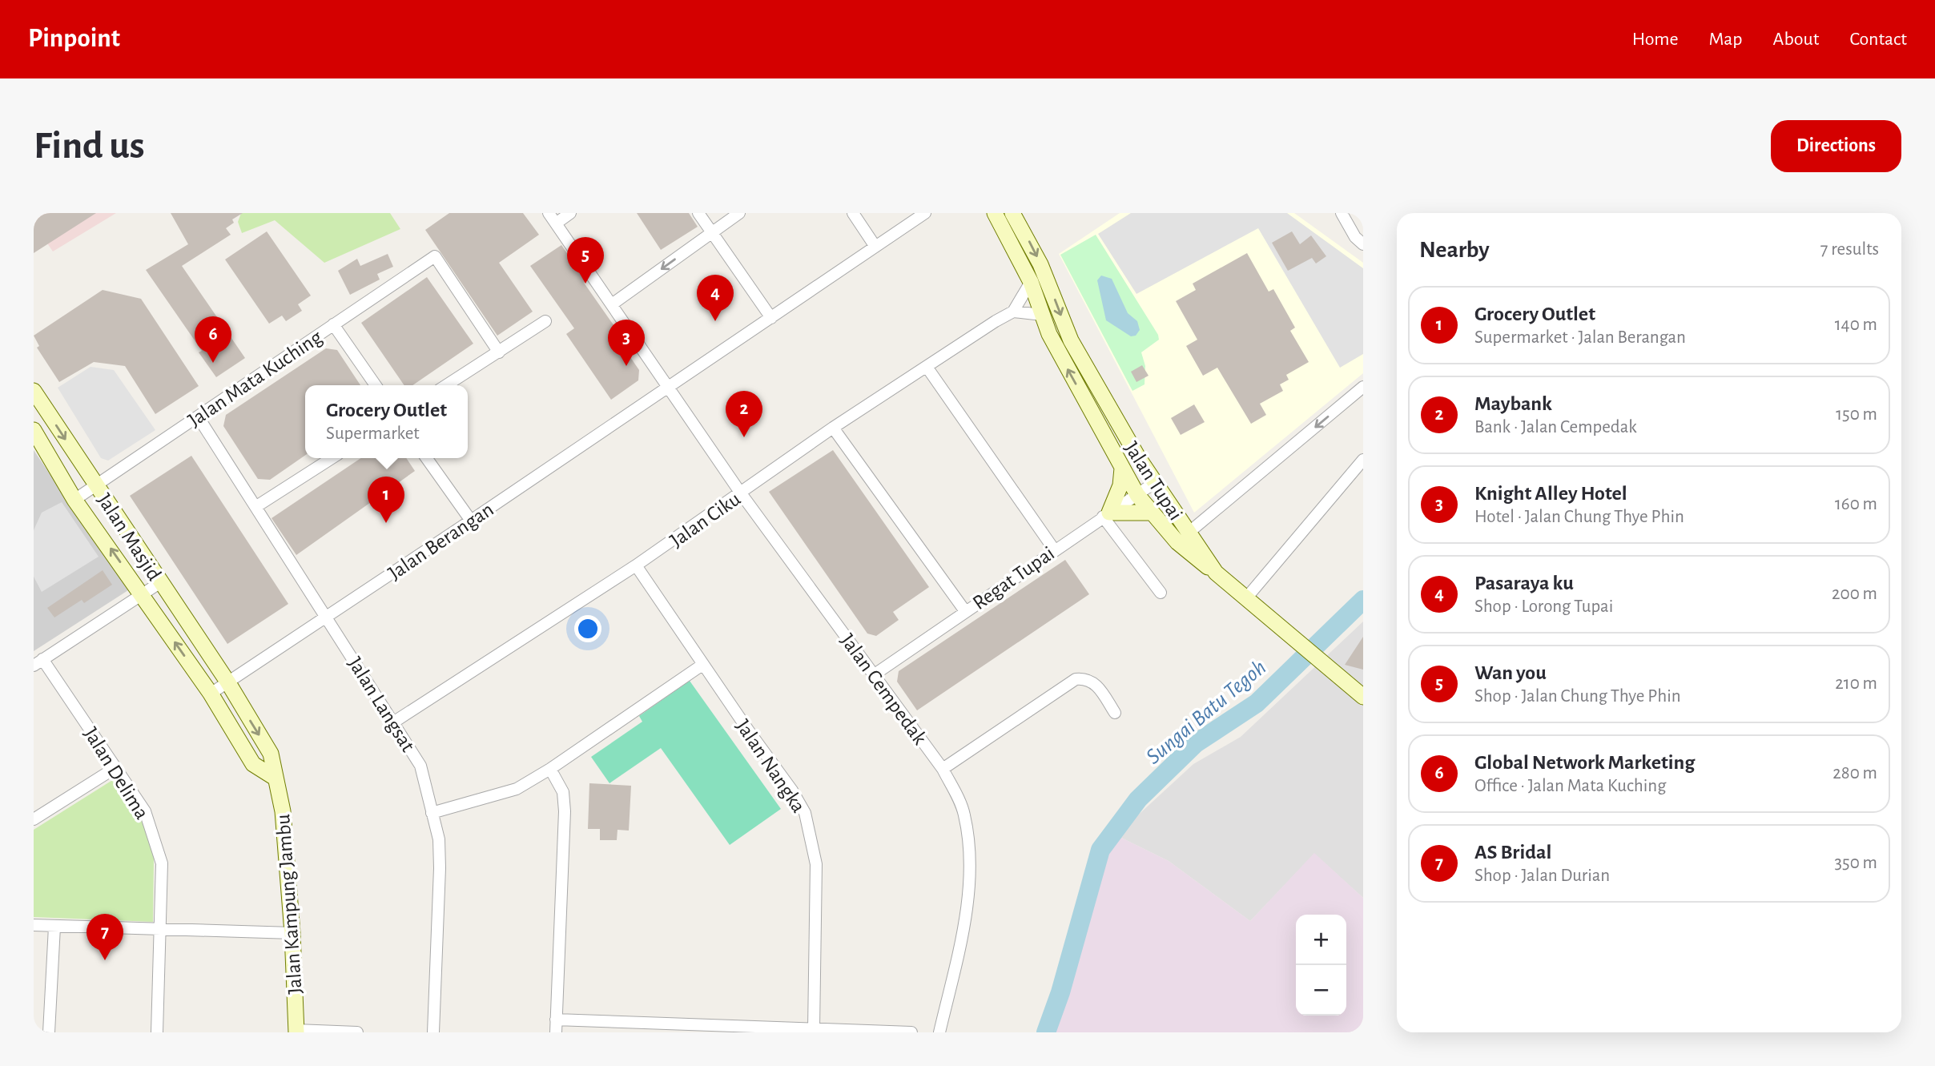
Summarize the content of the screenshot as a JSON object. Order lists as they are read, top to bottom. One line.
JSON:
{"streets":{"main road":["Jalan Tupai","Jalan Masjid","Jalan Kampung Jambu"],"street":["Jalan Mata Kuching","Jalan Ciku","Jalan Berangan","Regat Tupai","Jalan Cempedak","Jalan Langsat","Jalan Nangka","Jalan Delima"]},"crossings":[["Jalan Mata Kuching","Jalan Masjid"],["Jalan Mata Kuching","Jalan Langsat"],["Jalan Tupai","Regat Tupai"],["Jalan Ciku","Jalan Cempedak"],["Jalan Ciku","Jalan Langsat"],["Jalan Ciku","Jalan Nangka"],["Jalan Masjid","Jalan Berangan"],["Jalan Masjid","Jalan Kampung Jambu"],["Jalan Berangan","Jalan Cempedak"],["Jalan Berangan","Jalan Langsat"],["Jalan Berangan","Jalan Kampung Jambu"],["Regat Tupai","Jalan Cempedak"]],"water":["Sungai Batu Tegoh"],"page":{"header":"Pinpoint","nav":["Home","Map","About","Contact"],"buttons":"Directions","title":"Find us","heading":["Nearby","7 results"],"pins":["5","4","6","3","2","1","7"],"list":[{"mark":"1","name":"Grocery Outlet","note":"Supermarket · Jalan Berangan","value":"140 m"},{"mark":"2","name":"Maybank","note":"Bank · Jalan Cempedak","value":"150 m"},{"mark":"3","name":"Knight Alley Hotel","note":"Hotel · Jalan Chung Thye Phin","value":"160 m"},{"mark":"4","name":"Pasaraya ku","note":"Shop · Lorong Tupai","value":"200 m"},{"mark":"5","name":"Wan you","note":"Shop · Jalan Chung Thye Phin","value":"210 m"},{"mark":"6","name":"Global Network Marketing","note":"Office · Jalan Mata Kuching","value":"280 m"},{"mark":"7","name":"AS Bridal","note":"Shop · Jalan Durian","value":"350 m"}],"popup":["Grocery Outlet","Supermarket"],"map_buttons":["+","−"]}}
